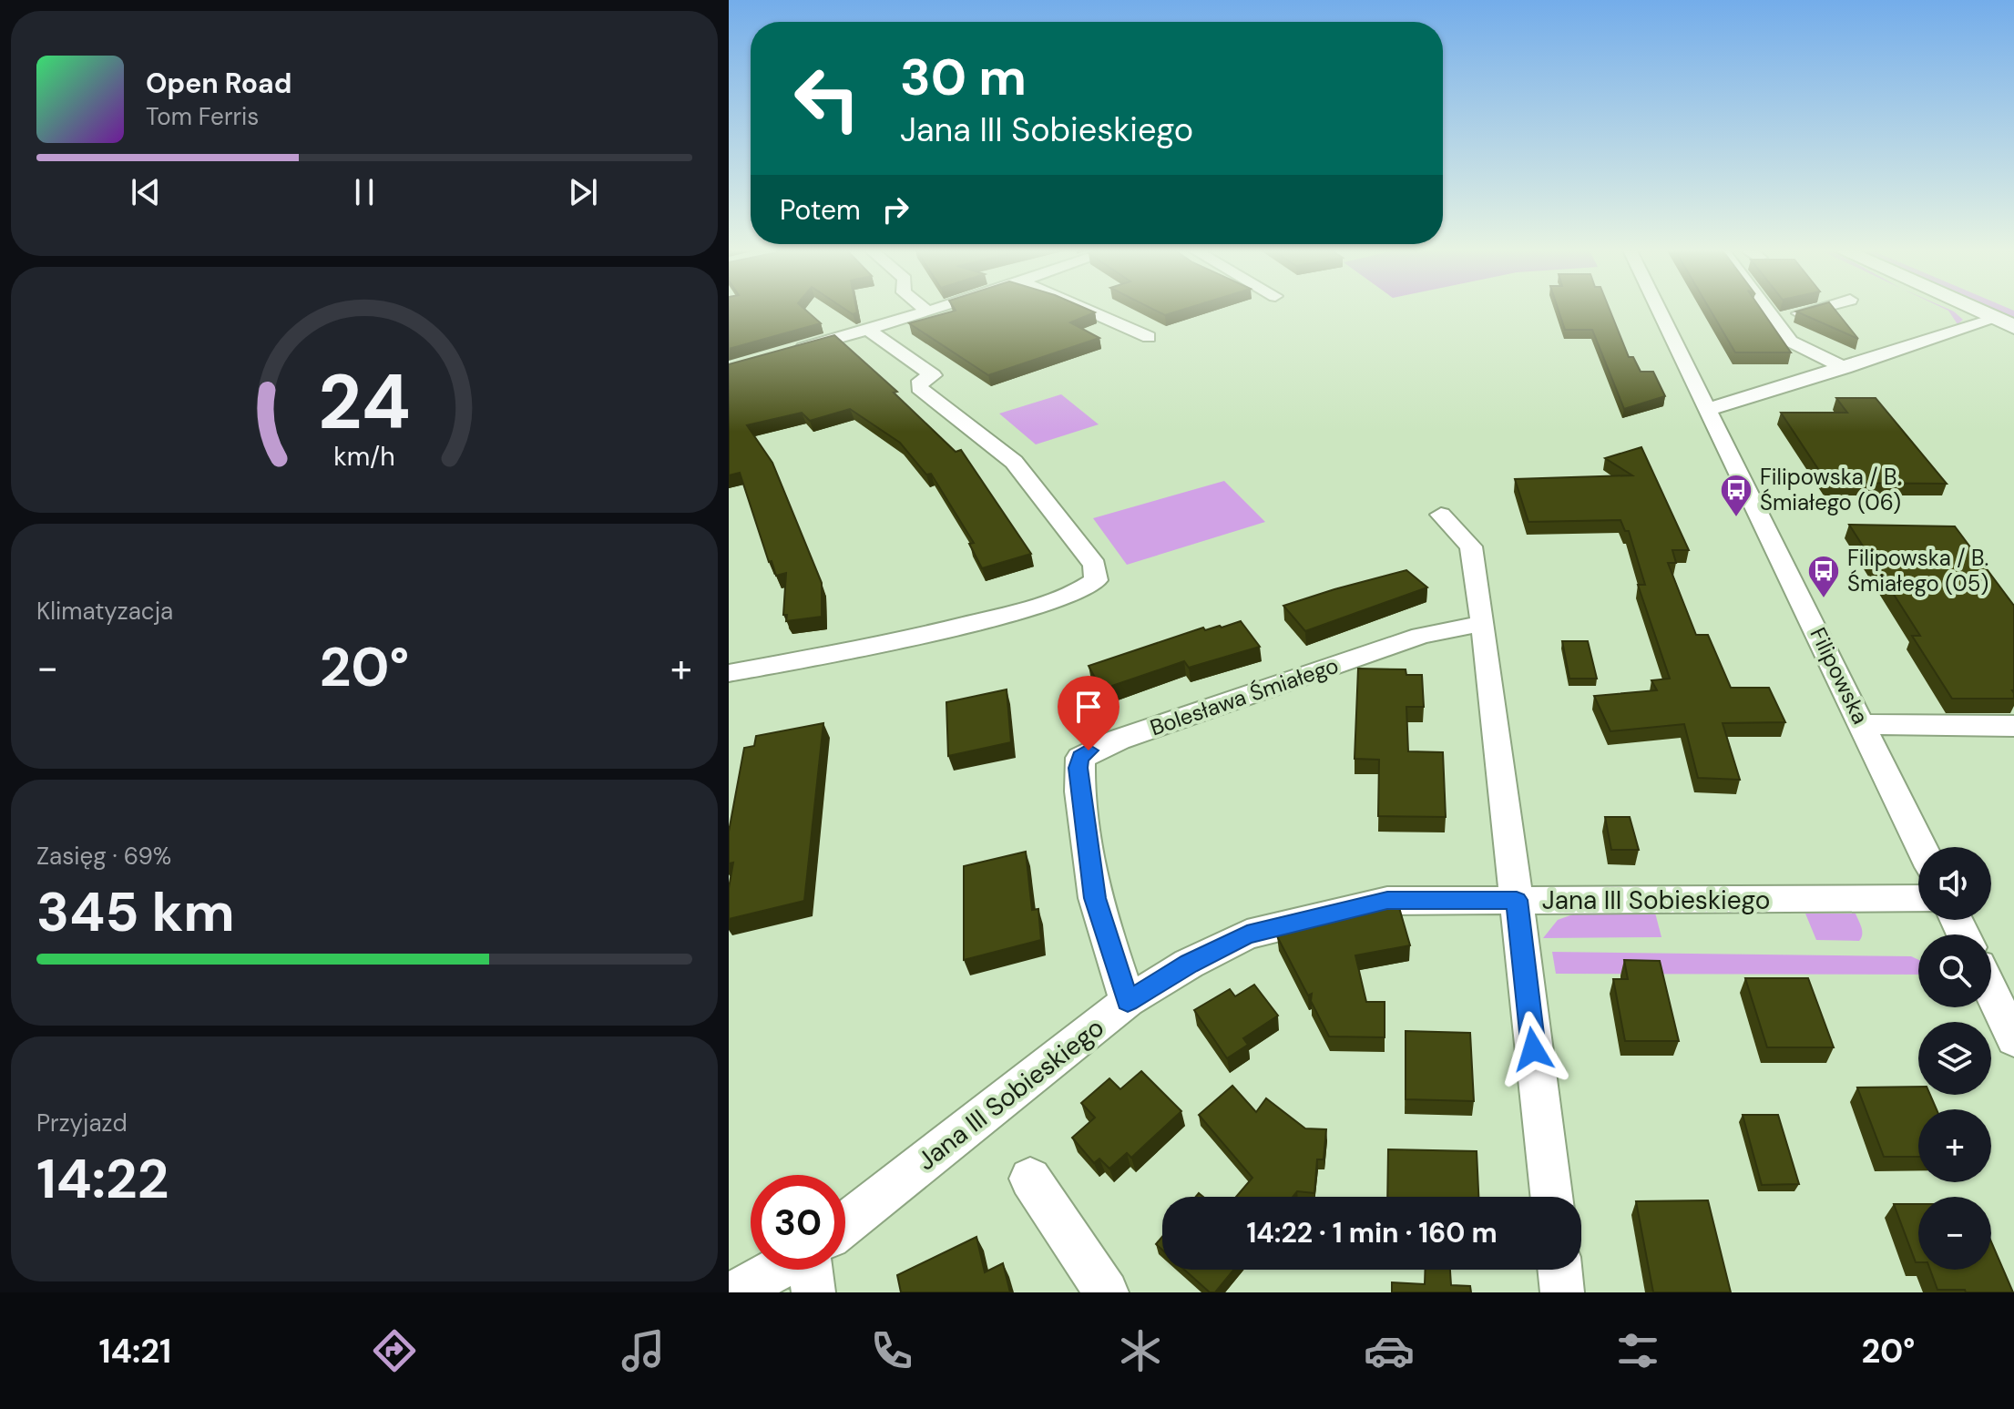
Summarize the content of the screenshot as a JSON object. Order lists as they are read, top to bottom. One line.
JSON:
{"streets":{"street":["Filipowska","Bolesława Śmiałego","Jana III Sobieskiego"]},"crossings":[["Bolesława Śmiałego","Jana III Sobieskiego"]],"places":{"bus stop":["Filipowska / B. Śmiałego (06)","Filipowska / B. Śmiałego (05)"]},"page":{"turn":["30 m","Jana III Sobieskiego"],"song":["Open Road","Tom Ferris"],"then":"Potem","tile":["Klimatyzacja",["Zasięg · 69%","345 km"],["Przyjazd","14:22"]],"heat":["−","20°","+"],"map_buttons":["+","−"],"limit":"30","trip":"14:22 · 1 min · 160 m","tabs":["14:21","20°"],"gauge":["24","km/h"]}}
